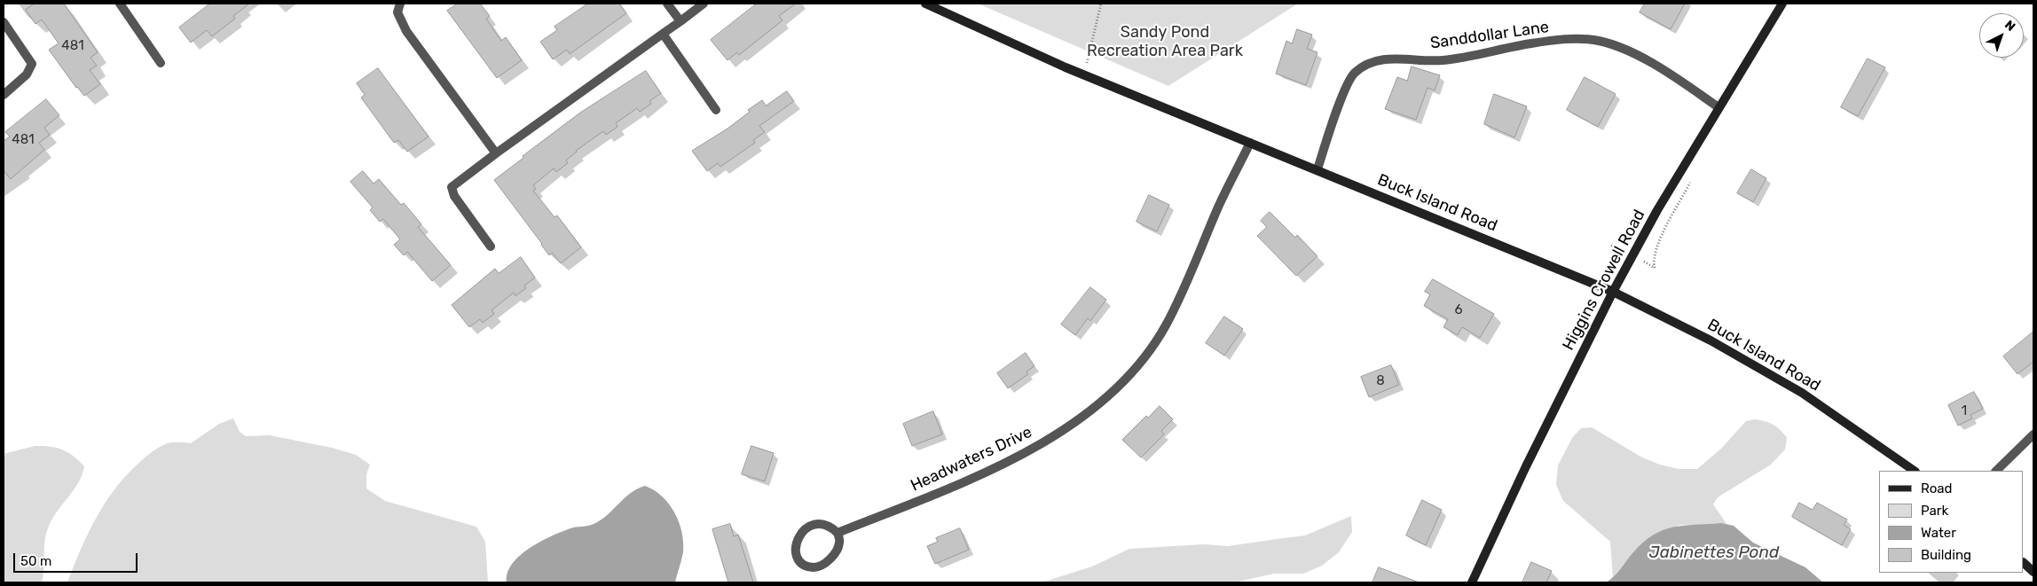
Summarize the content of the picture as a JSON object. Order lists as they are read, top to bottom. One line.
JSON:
{"streets":{"main road":["Buck Island Road","Higgins Crowell Road"],"street":["Sanddollar Lane","Headwaters Drive"]},"crossings":[["Sanddollar Lane","Buck Island Road"],["Sanddollar Lane","Higgins Crowell Road"],["Buck Island Road","Higgins Crowell Road"],["Buck Island Road","Headwaters Drive"]],"water":["Jabinettes Pond"],"parks":["Sandy Pond Recreation Area Park"],"house_numbers":["481","481","6","8","1"],"legend":["Road","Park","Water","Building"],"scale_bar":"50 m","north":"top right"}
